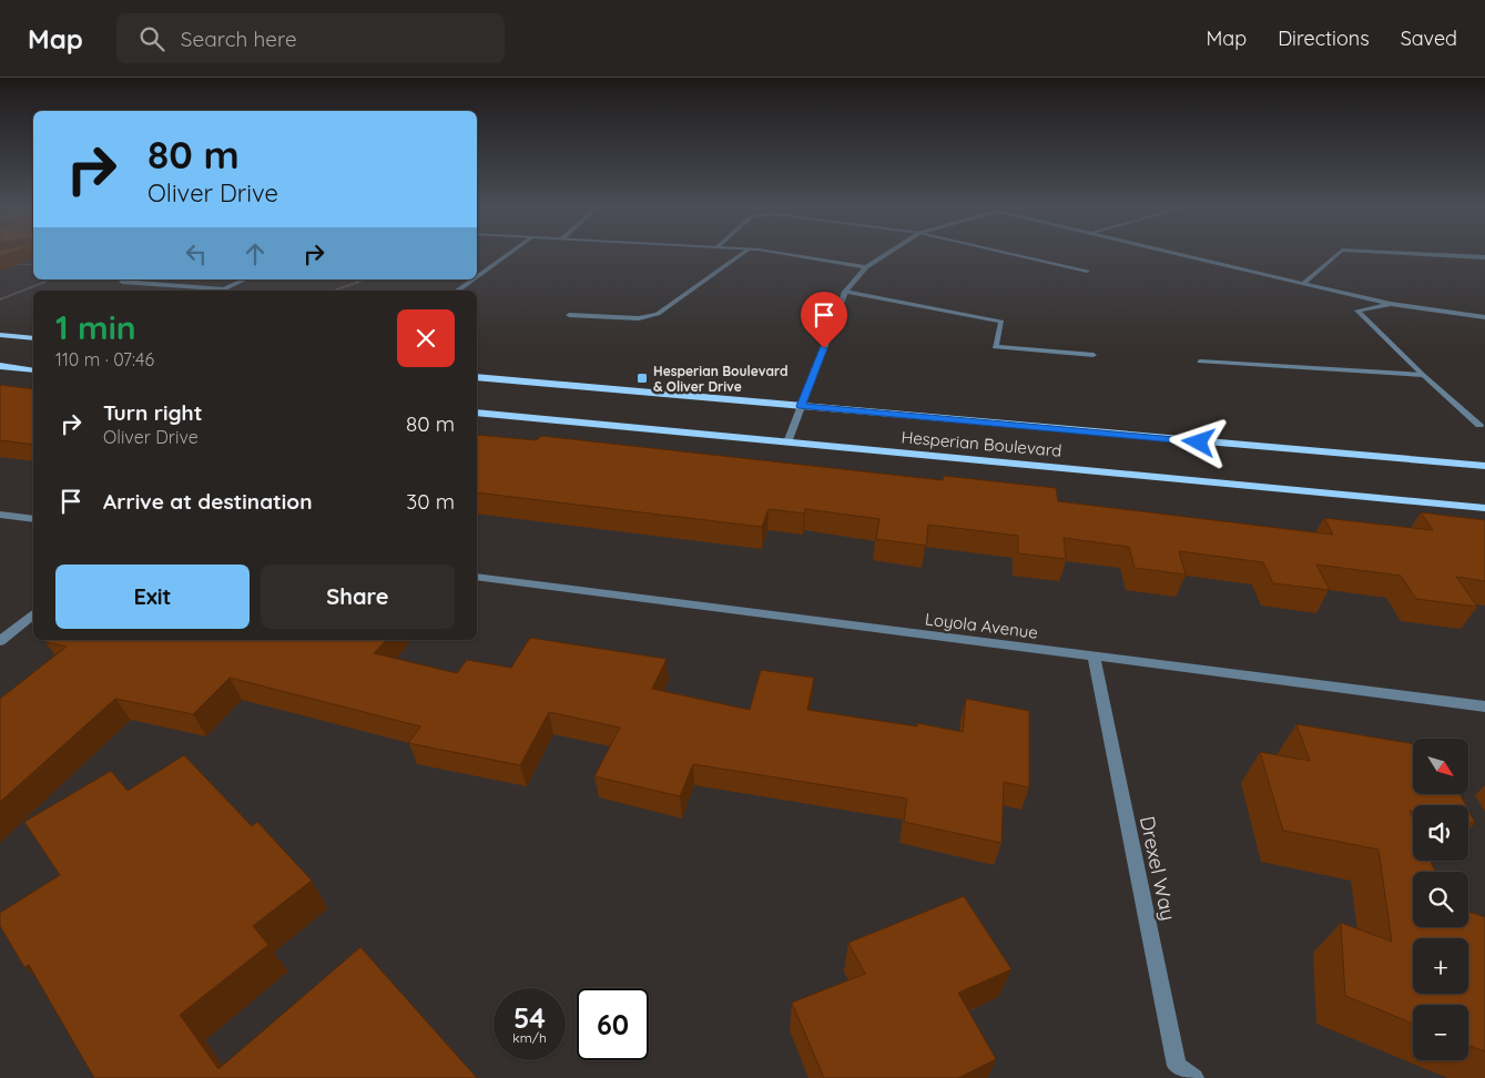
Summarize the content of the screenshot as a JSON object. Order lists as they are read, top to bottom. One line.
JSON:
{"streets":{"main road":["Hesperian Boulevard"],"street":["Loyola Avenue","Drexel Way"]},"crossings":[["Loyola Avenue","Drexel Way"]],"places":{"transit":["Hesperian Boulevard & Oliver Drive"]},"north":"bottom right","page":{"header":"Map","search":"Search here","nav":["Map","Directions","Saved"],"turn":["80 m","Oliver Drive"],"heading":["1 min","110 m · 07:46"],"list":[{"name":"Turn right","note":"Oliver Drive","value":"80 m"},{"name":"Arrive at destination","value":"30 m"}],"buttons":["Exit","Share"],"map_buttons":["+","−"],"speed":"54 km/h","limit":"60"}}
